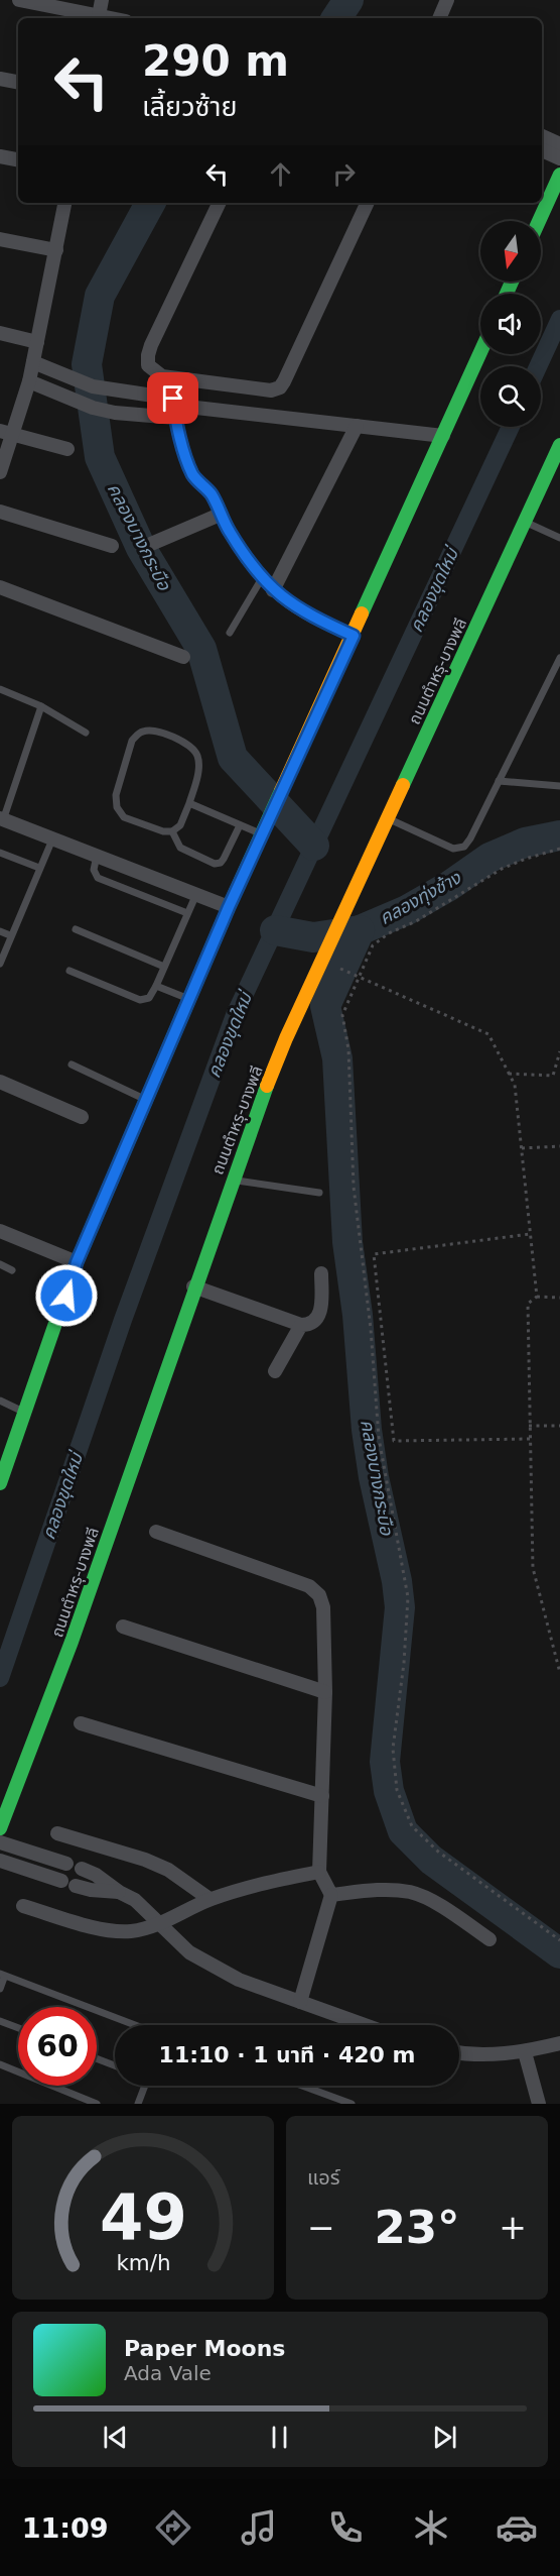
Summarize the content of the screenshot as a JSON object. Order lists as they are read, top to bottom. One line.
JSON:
{"streets":{"main road":["ถนนตำหรุ-บางพลี"]},"water":["คลองบางกระบือ","คลองขุดใหม่","คลองทุ่งช้าง"],"north":"bottom","page":{"turn":["290 m","เลี้ยวซ้าย"],"limit":"60","trip":"11:10 · 1 นาที · 420 m","tile":"แอร์","heat":["−","23°","+"],"song":["Paper Moons","Ada Vale"],"tabs":"11:09","gauge":["49","km/h"]}}
